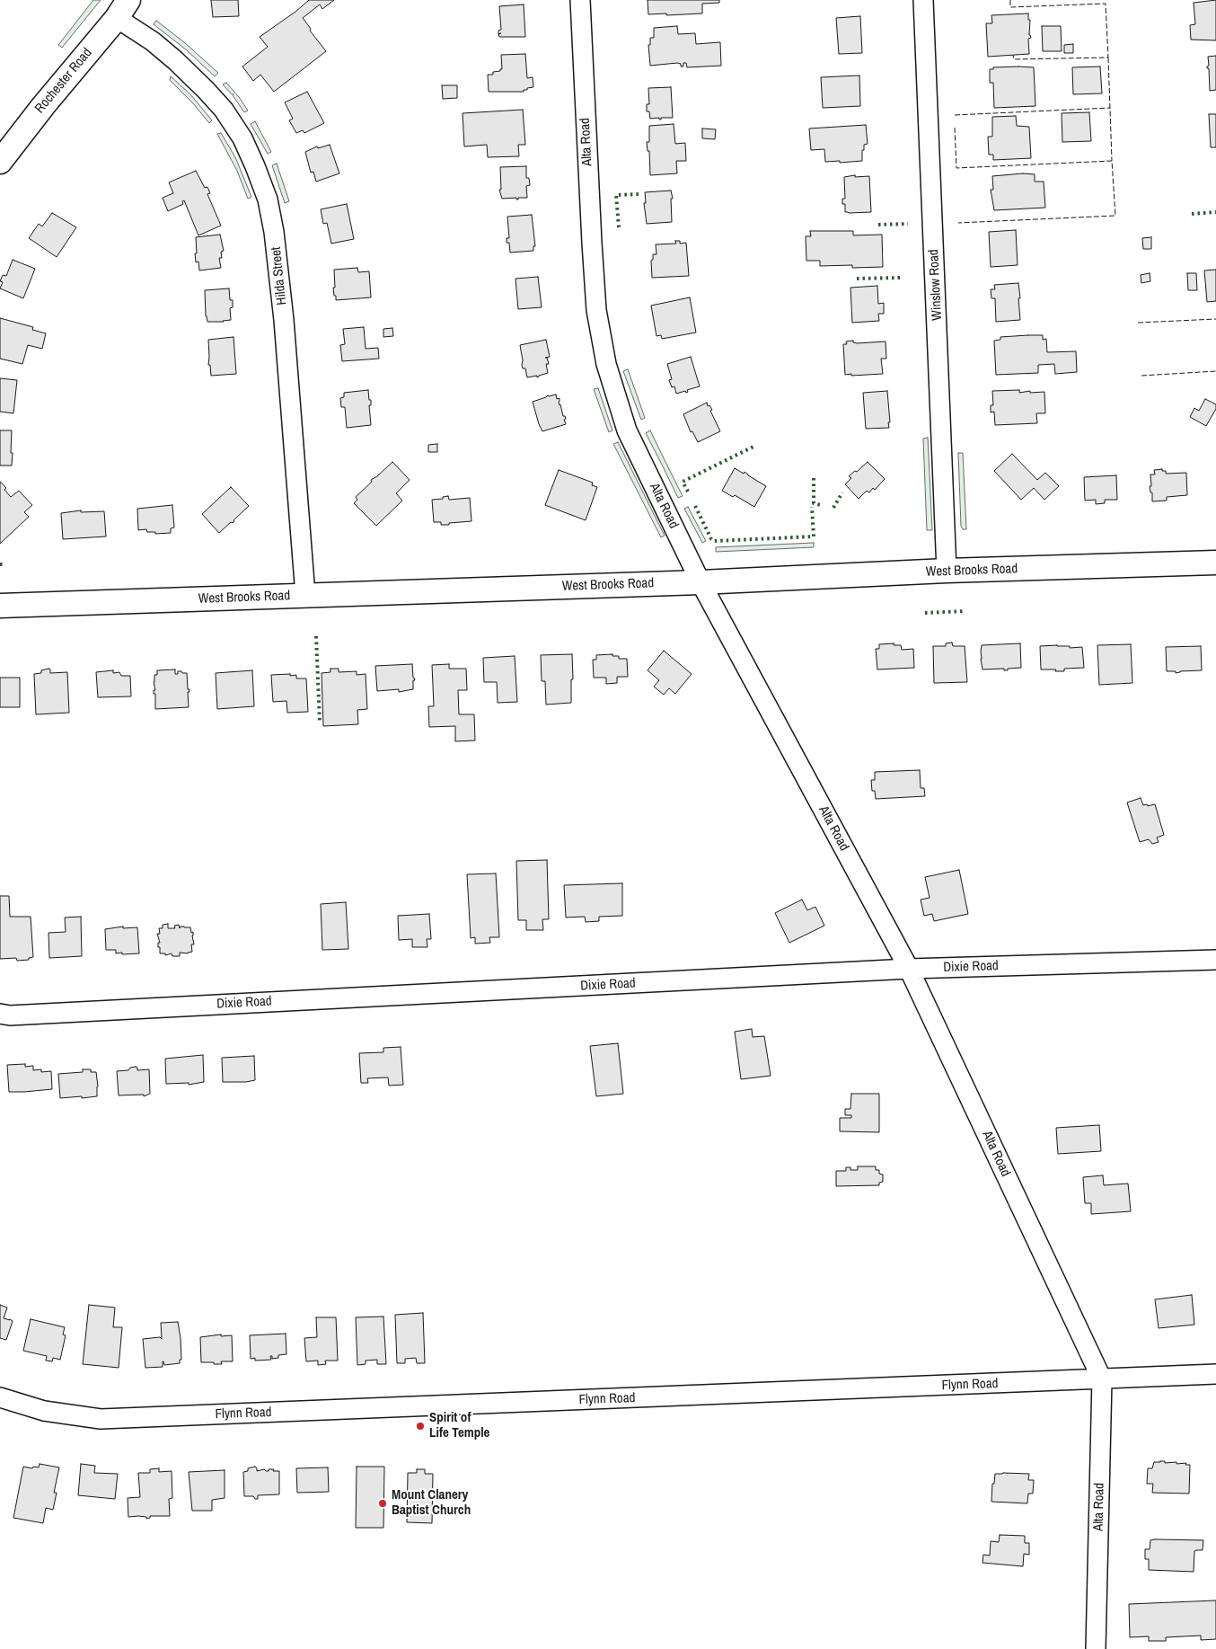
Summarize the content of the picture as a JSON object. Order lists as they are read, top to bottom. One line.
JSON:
{"streets":{"street":["Rochester Road","Alta Road","Hilda Street","Winslow Road","West Brooks Road","Dixie Road","Flynn Road"]},"crossings":[["Rochester Road","Hilda Street"],["Alta Road","West Brooks Road"],["Alta Road","Dixie Road"],["Alta Road","Flynn Road"],["Hilda Street","West Brooks Road"],["Winslow Road","West Brooks Road"]],"places":["Spirit of Life Temple","Mount Clanery Baptist Church"]}
